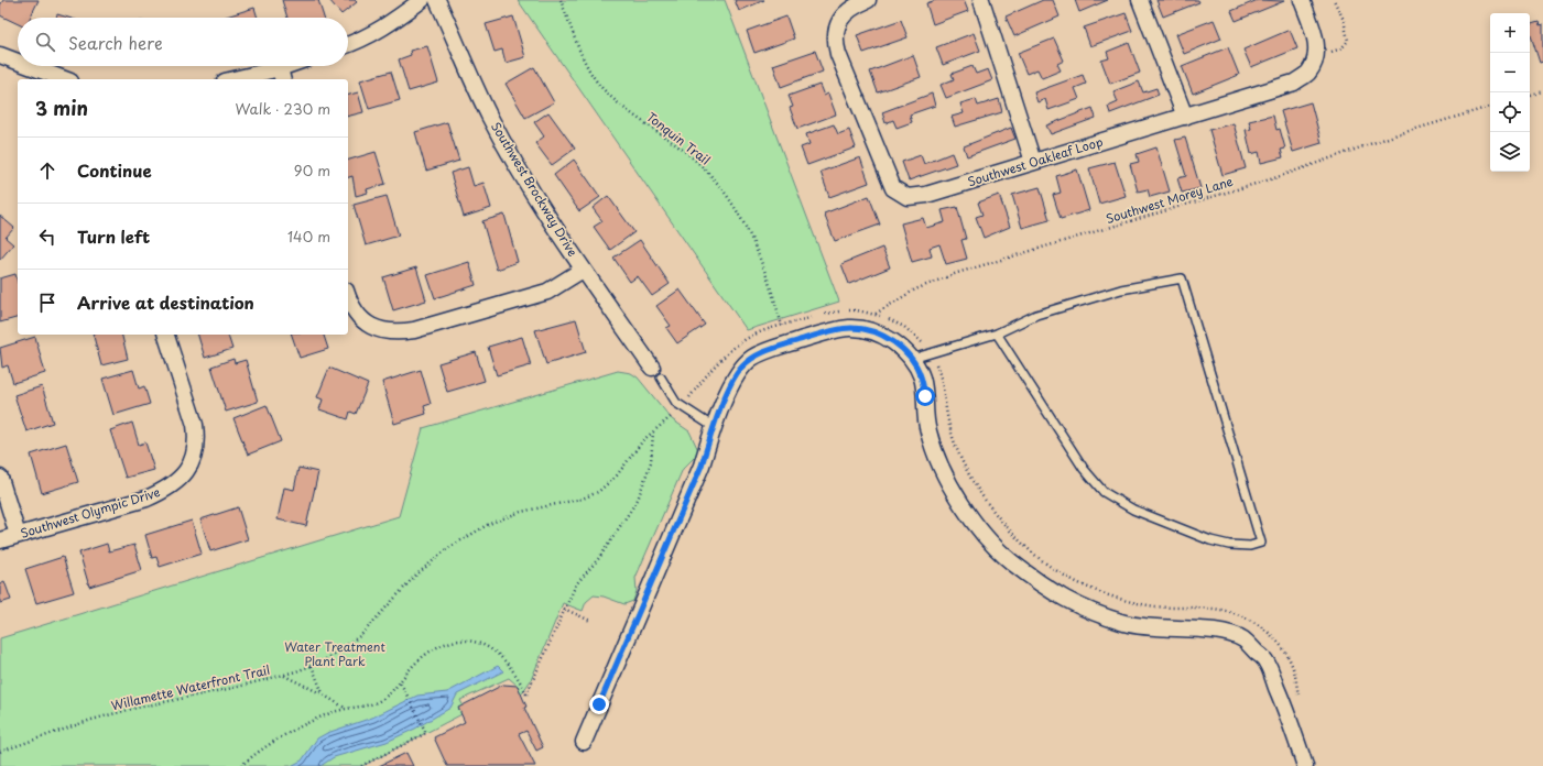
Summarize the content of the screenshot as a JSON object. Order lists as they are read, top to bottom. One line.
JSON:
{"streets":{"street":["Southwest Oakleaf Loop","Southwest Brockway Drive","Southwest Olympic Drive"],"path":["Tonquin Trail","Southwest Morey Lane","Willamette Waterfront Trail"]},"parks":["Water Treatment Plant Park"],"page":{"map_buttons":["+","−"],"search":"Search here","heading":["3 min","Walk · 230 m"],"list":[["Continue","90 m"],["Turn left","140 m"],"Arrive at destination"]}}
